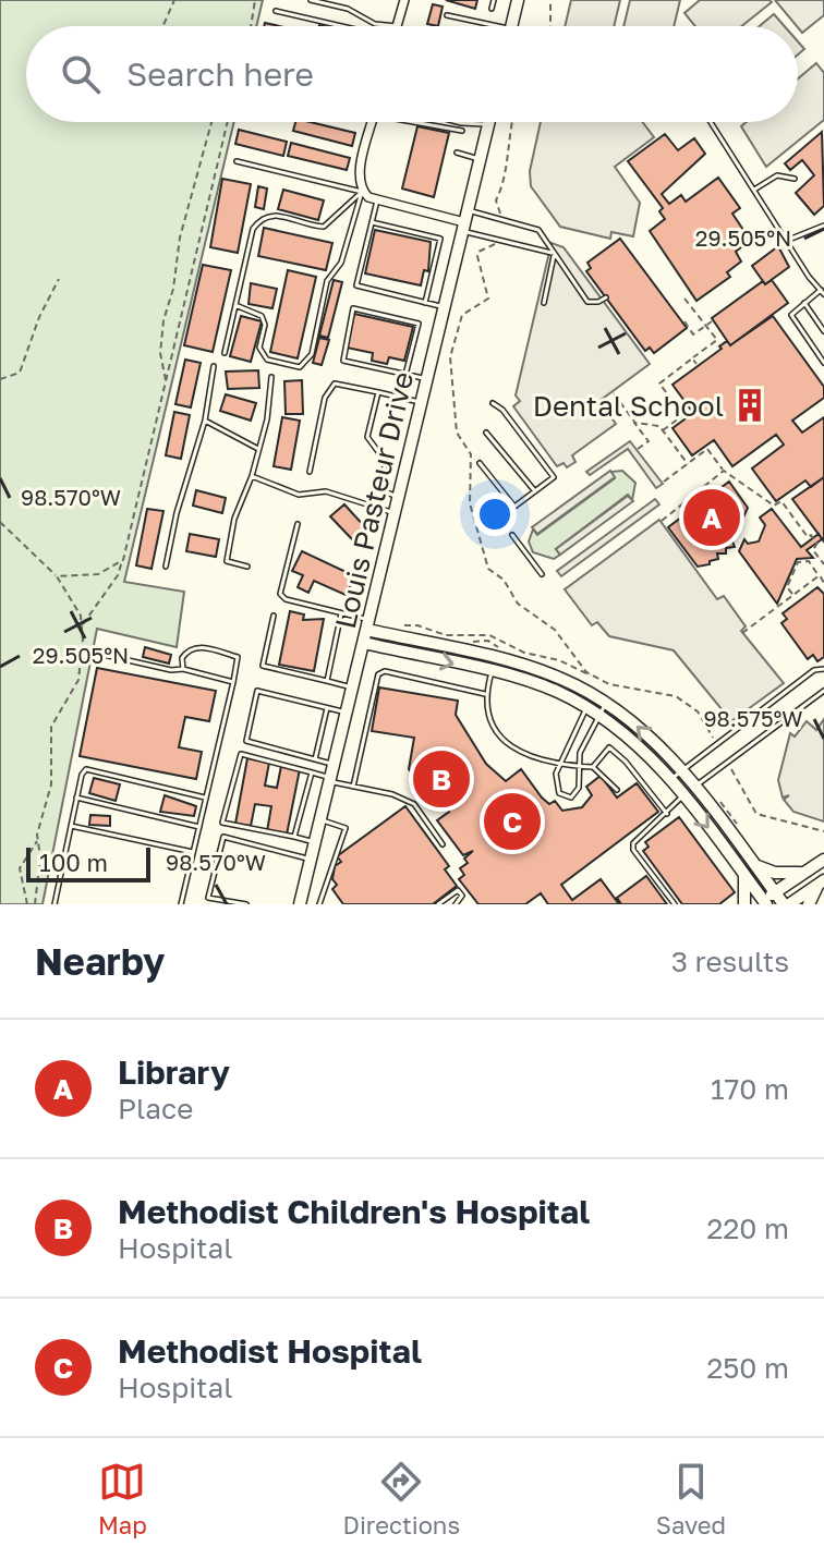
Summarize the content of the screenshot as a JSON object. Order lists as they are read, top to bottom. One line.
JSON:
{"streets":{"street":["Louis Pasteur Drive"]},"places":{"building":["Dental School"]},"scale_bar":"100 m","page":{"search":"Search here","pins":["A","B","C"],"scale":"100 m","heading":["Nearby","3 results"],"list":[{"mark":"A","name":"Library","note":"Place","value":"170 m"},{"mark":"B","name":"Methodist Children's Hospital","note":"Hospital","value":"220 m"},{"mark":"C","name":"Methodist Hospital","note":"Hospital","value":"250 m"}],"nav":["Map","Directions","Saved"]},"coordinates":["29.505°N","98.570°W","98.575°W"]}
